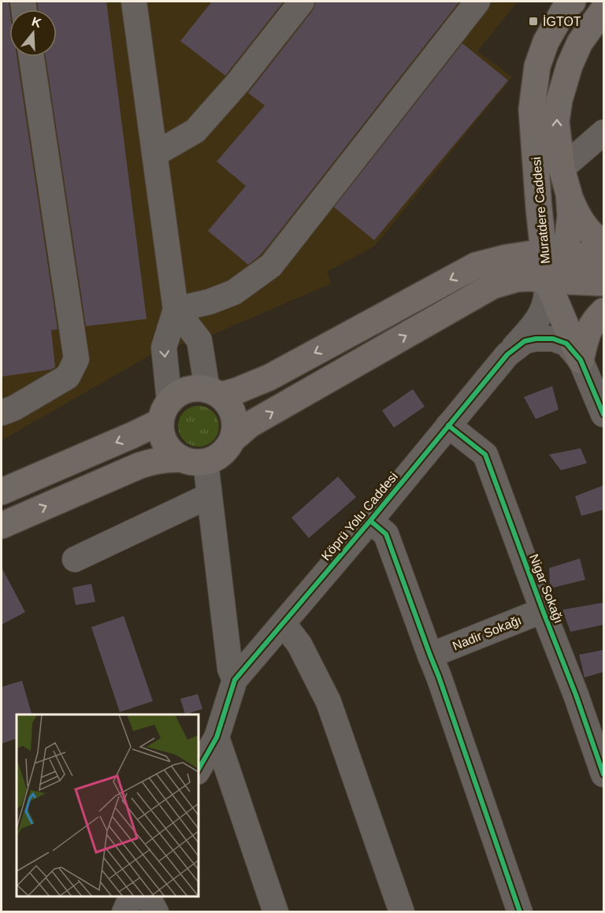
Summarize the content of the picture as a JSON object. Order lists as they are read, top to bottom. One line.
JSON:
{"streets":{"main road":["Muratdere Caddesi"],"street":["Köprü Yolu Caddesi","Nigar Sokağı","Nadir Sokağı"]},"crossings":[["Köprü Yolu Caddesi","Nigar Sokağı"],["Nigar Sokağı","Nadir Sokağı"]],"places":{"transit":["İGTOT"]},"north":"top"}
